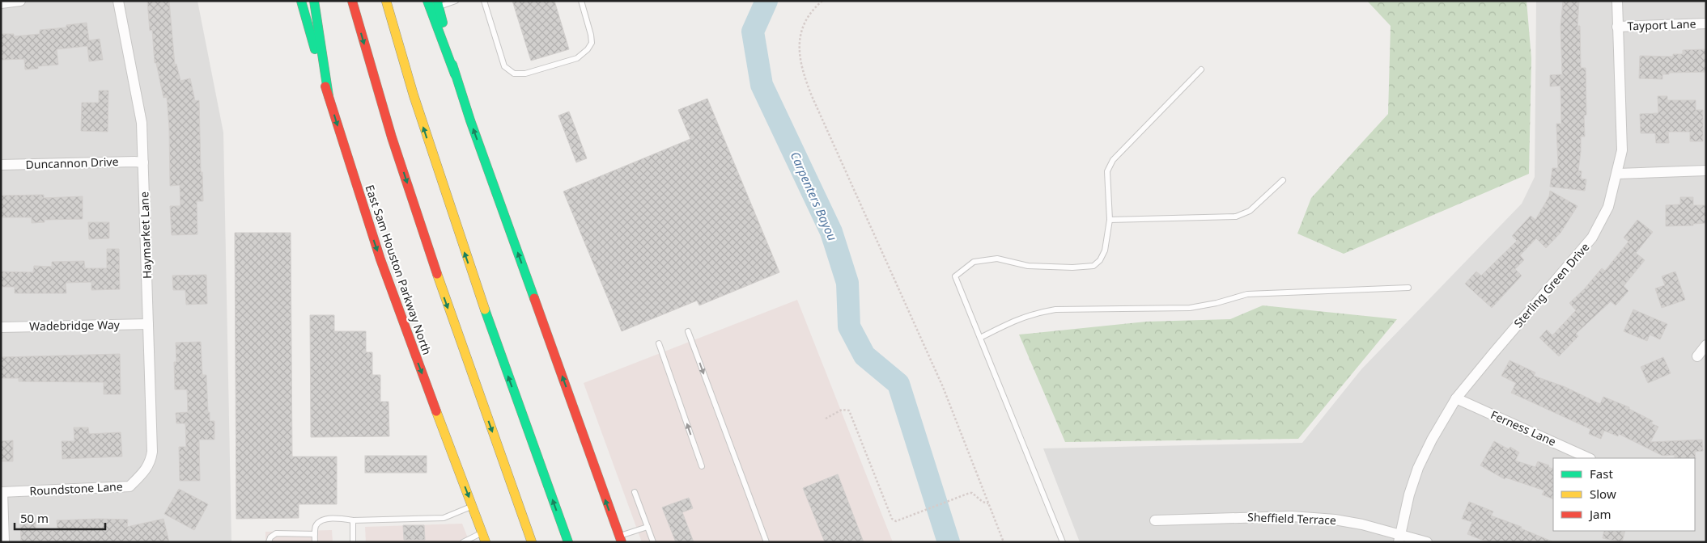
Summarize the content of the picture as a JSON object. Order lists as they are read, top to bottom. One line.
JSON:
{"streets":{"main road":["East Sam Houston Parkway North"],"street":["Tayport Lane","Duncannon Drive","Haymarket Lane","Sterling Green Drive","Wadebridge Way","Ferness Lane","Roundstone Lane","Sheffield Terrace"]},"crossings":[["Tayport Lane","Sterling Green Drive"],["Duncannon Drive","Haymarket Lane"],["Haymarket Lane","Wadebridge Way"],["Haymarket Lane","Roundstone Lane"],["Sterling Green Drive","Ferness Lane"],["Sterling Green Drive","Sheffield Terrace"]],"water":["Carpenters Bayou"],"legend":["Fast","Slow","Jam"],"scale_bar":"50 m"}
